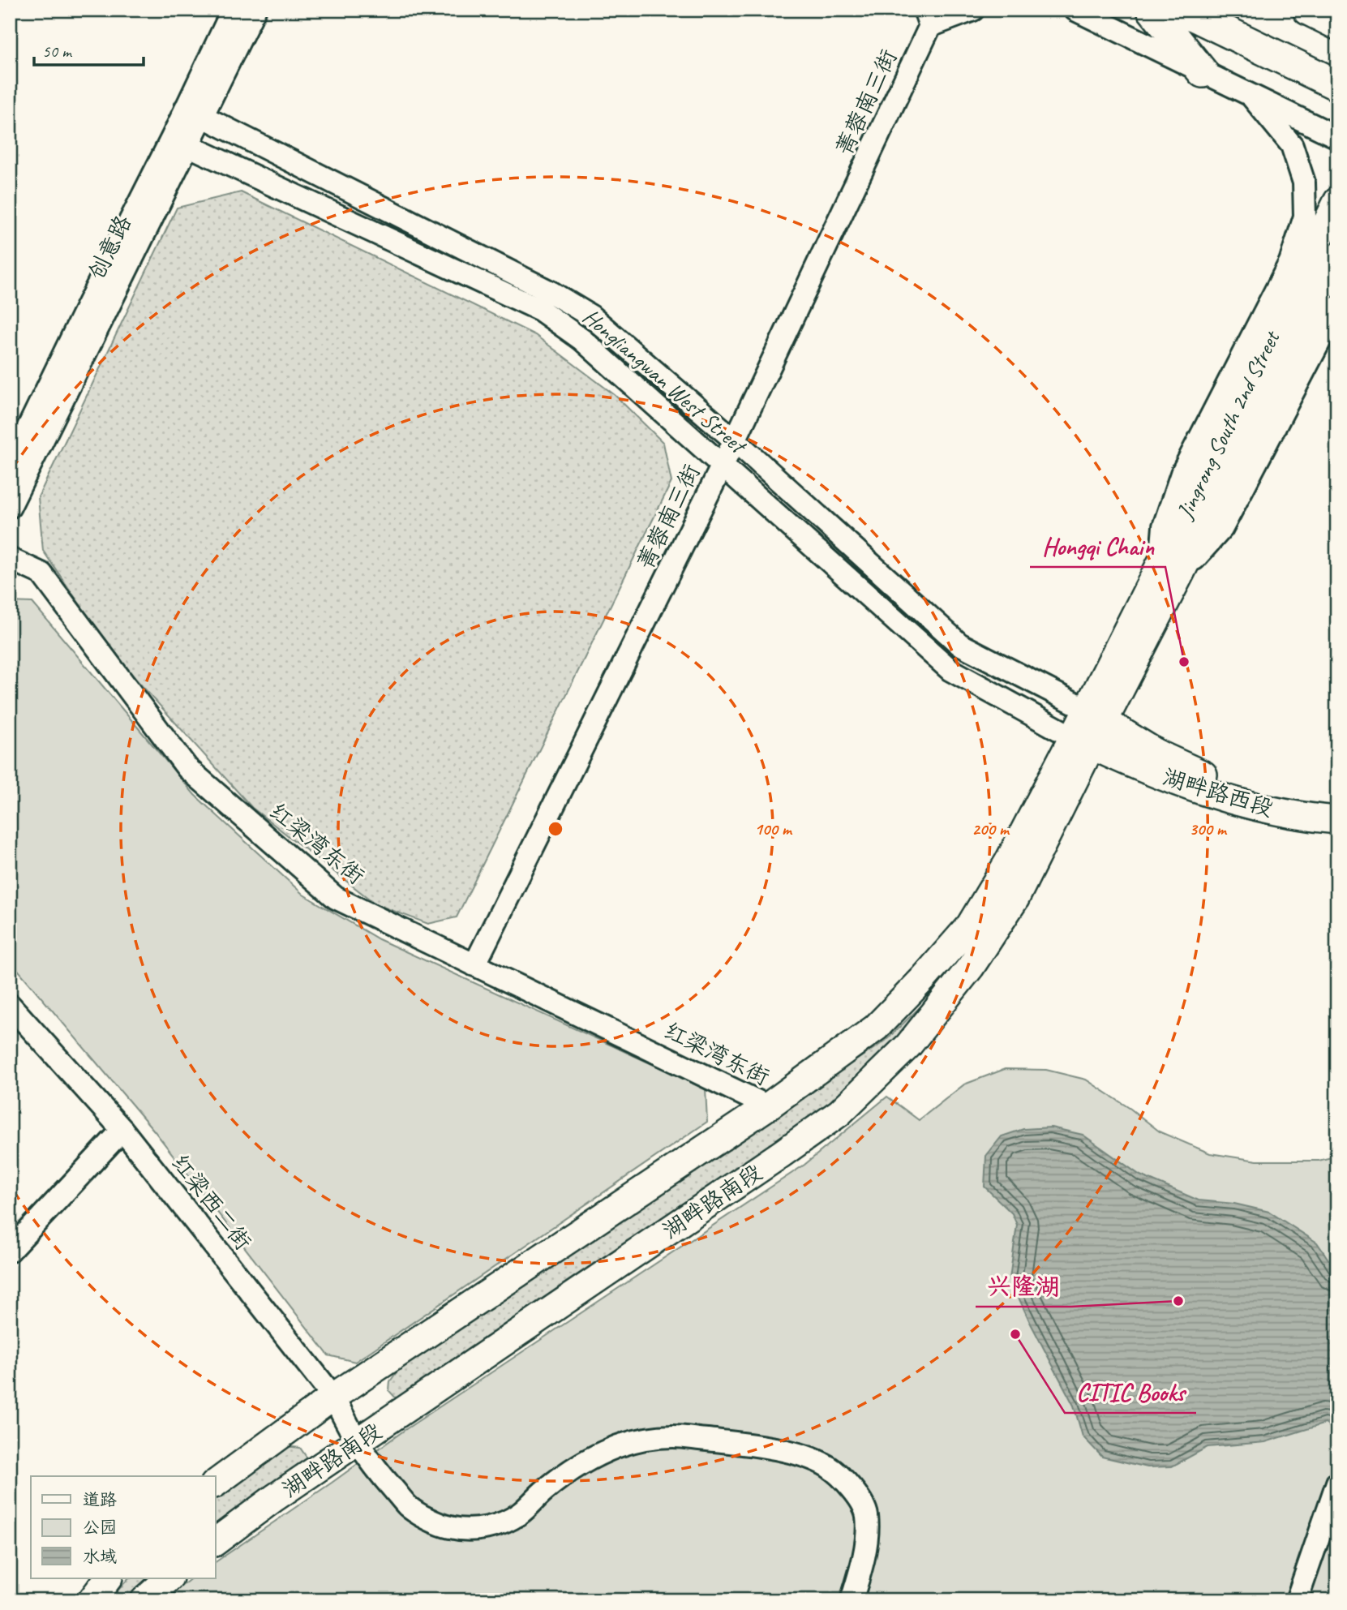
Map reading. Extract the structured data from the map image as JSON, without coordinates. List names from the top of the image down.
{
  "streets": {
    "main road": ["Jingrong South 2nd Street", "湖畔路西段", "湖畔路南段"],
    "street": [
      "菁蓉南三街",
      "创意路",
      "Hongliangwan West Street",
      "红梁湾东街",
      "红梁西二街"
    ]
  },
  "crossings": [
    ["菁蓉南三街", "Hongliangwan West Street"],
    ["菁蓉南三街", "红梁湾东街"],
    ["创意路", "Hongliangwan West Street"],
    ["Hongliangwan West Street", "Jingrong South 2nd Street"],
    ["Hongliangwan West Street", "湖畔路西段"],
    ["Hongliangwan West Street", "湖畔路南段"],
    ["Jingrong South 2nd Street", "湖畔路西段"],
    ["Jingrong South 2nd Street", "湖畔路南段"],
    ["湖畔路西段", "湖畔路南段"],
    ["红梁湾东街", "湖畔路南段"],
    ["湖畔路南段", "红梁西二街"]
  ],
  "places": ["Hongqi Chain", "兴隆湖", "CITIC Books"],
  "legend": ["道路", "公园", "水域"],
  "scale_bar": "50 m",
  "rings": ["100 m", "200 m", "300 m"]
}
